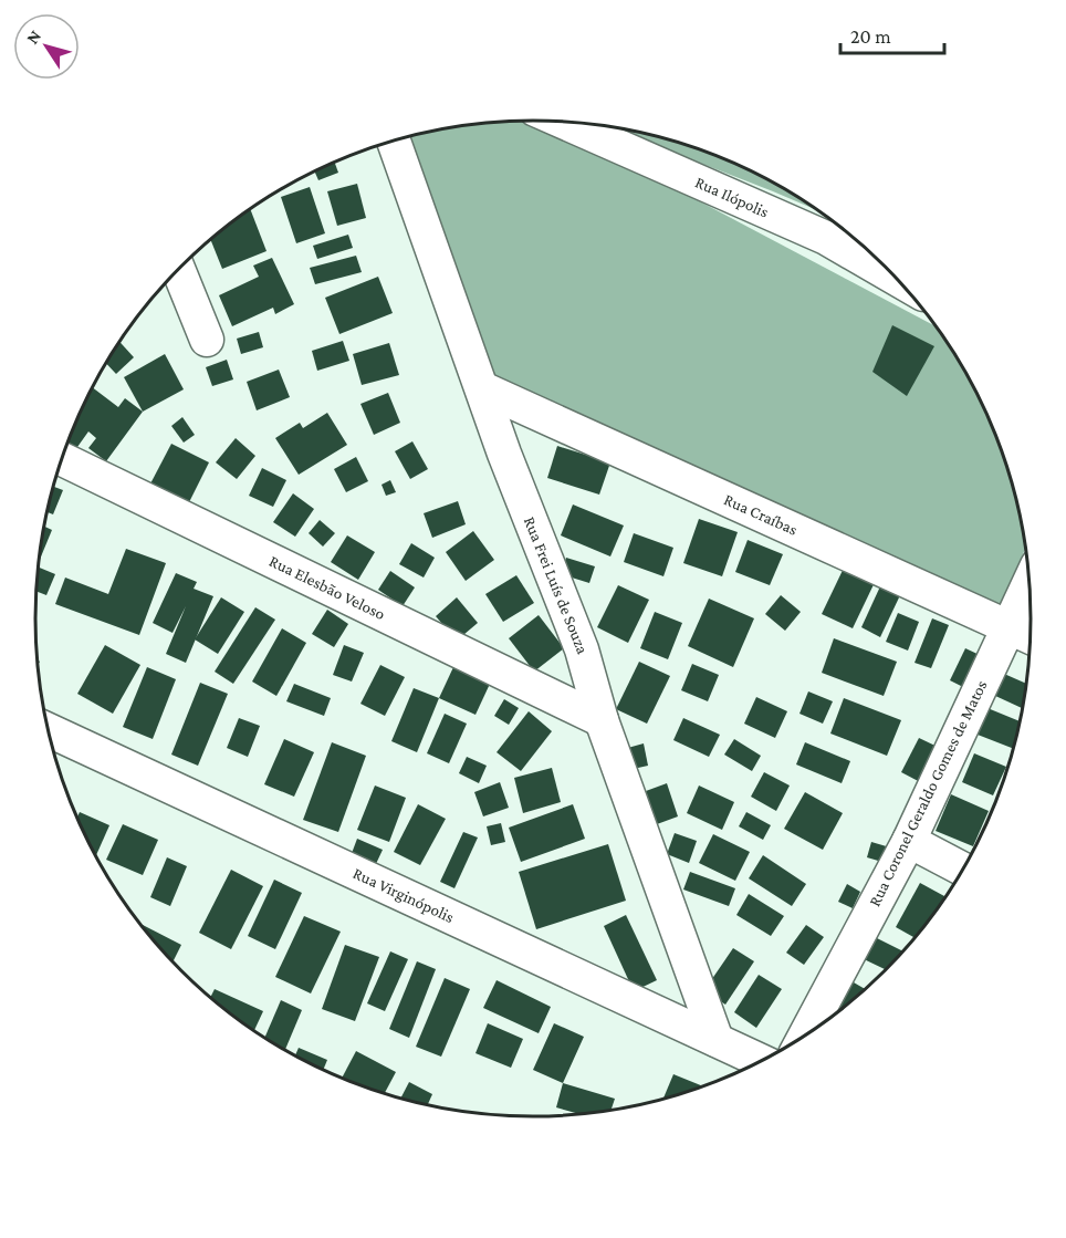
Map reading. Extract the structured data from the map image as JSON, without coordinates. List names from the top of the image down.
{
  "streets": {
    "street": [
      "Rua Ilópolis",
      "Rua Craíbas",
      "Rua Frei Luís de Souza",
      "Rua Elesbão Veloso",
      "Rua Coronel Geraldo Gomes de Matos",
      "Rua Virginópolis"
    ]
  },
  "crossings": [
    ["Rua Craíbas", "Rua Frei Luís de Souza"],
    ["Rua Craíbas", "Rua Coronel Geraldo Gomes de Matos"],
    ["Rua Frei Luís de Souza", "Rua Elesbão Veloso"],
    ["Rua Frei Luís de Souza", "Rua Virginópolis"]
  ],
  "scale_bar": "20 m",
  "north": "top left"
}
